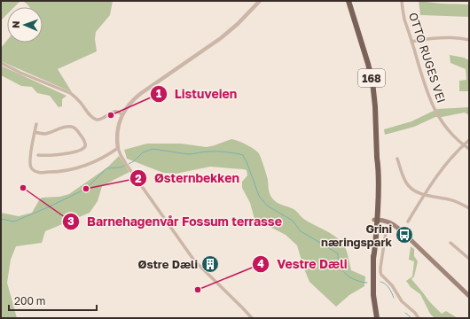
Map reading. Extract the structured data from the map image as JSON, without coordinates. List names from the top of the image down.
{
  "streets": {
    "main road": ["168"],
    "street": ["OTTO RUGES VEI"]
  },
  "places": {
    "other": [
      "Listuveien",
      "Barnehagenvår Fossum terrasse",
      "Østernbekken",
      "Vestre Dæli"
    ],
    "bus stop": ["Grini næringspark"],
    "building": ["Østre Dæli"]
  },
  "scale_bar": "200 m",
  "north": "left"
}
